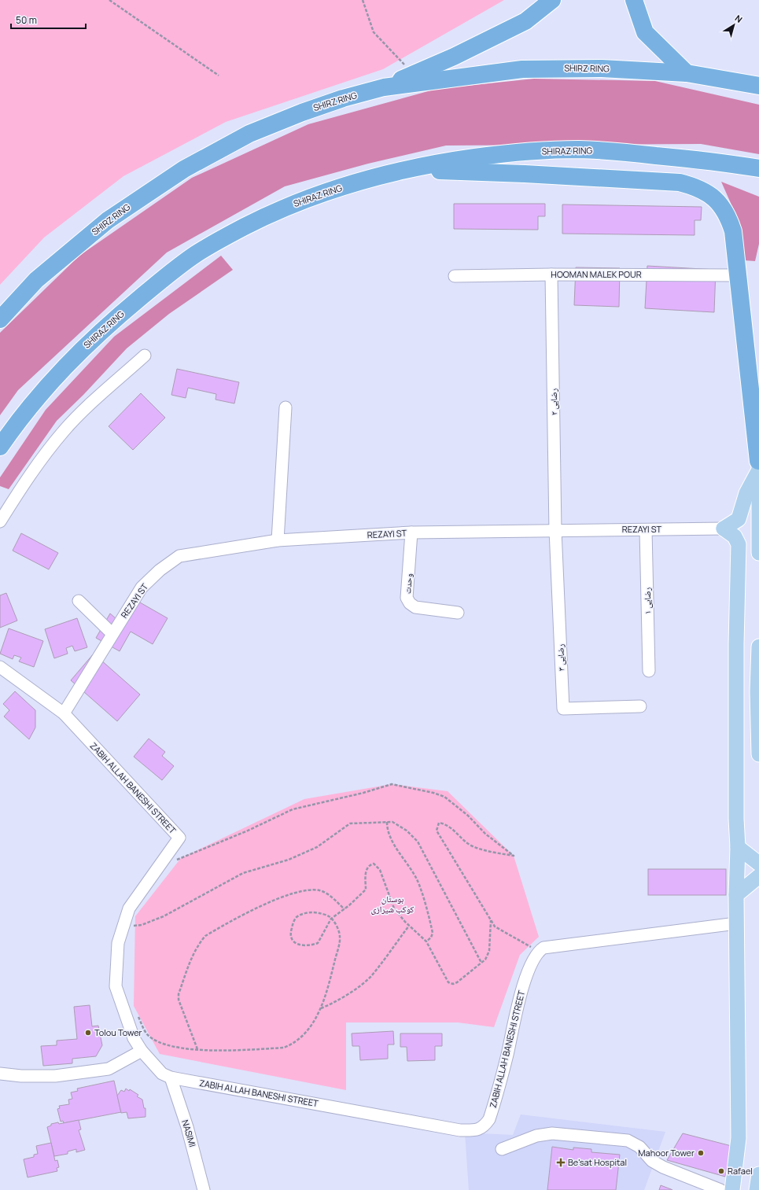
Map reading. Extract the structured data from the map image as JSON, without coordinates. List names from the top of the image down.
{
  "streets": {
    "highway": ["SHIRZ RING", "SHIRAZ RING"],
    "street": [
      "HOOMAN MALEK POUR",
      "رضایی ۲",
      "REZAYI ST",
      "وحدت",
      "رضایی ۱",
      "رضایی ۳",
      "ZABIH ALLAH BANESHI STREET",
      "NASIMI"
    ]
  },
  "crossings": [
    ["HOOMAN MALEK POUR", "رضایی ۲"],
    ["رضایی ۲", "REZAYI ST"],
    ["رضایی ۲", "رضایی ۳"],
    ["REZAYI ST", "وحدت"],
    ["REZAYI ST", "رضایی ۱"],
    ["REZAYI ST", "رضایی ۳"],
    ["REZAYI ST", "ZABIH ALLAH BANESHI STREET"],
    ["ZABIH ALLAH BANESHI STREET", "NASIMI"]
  ],
  "parks": ["بوستان کوکب شیرازی"],
  "places": {
    "other": ["Tolou Tower", "Mahoor Tower", "Rafael"],
    "health": ["Be'sat Hospital"]
  },
  "scale_bar": "50 m",
  "north": "top right"
}
